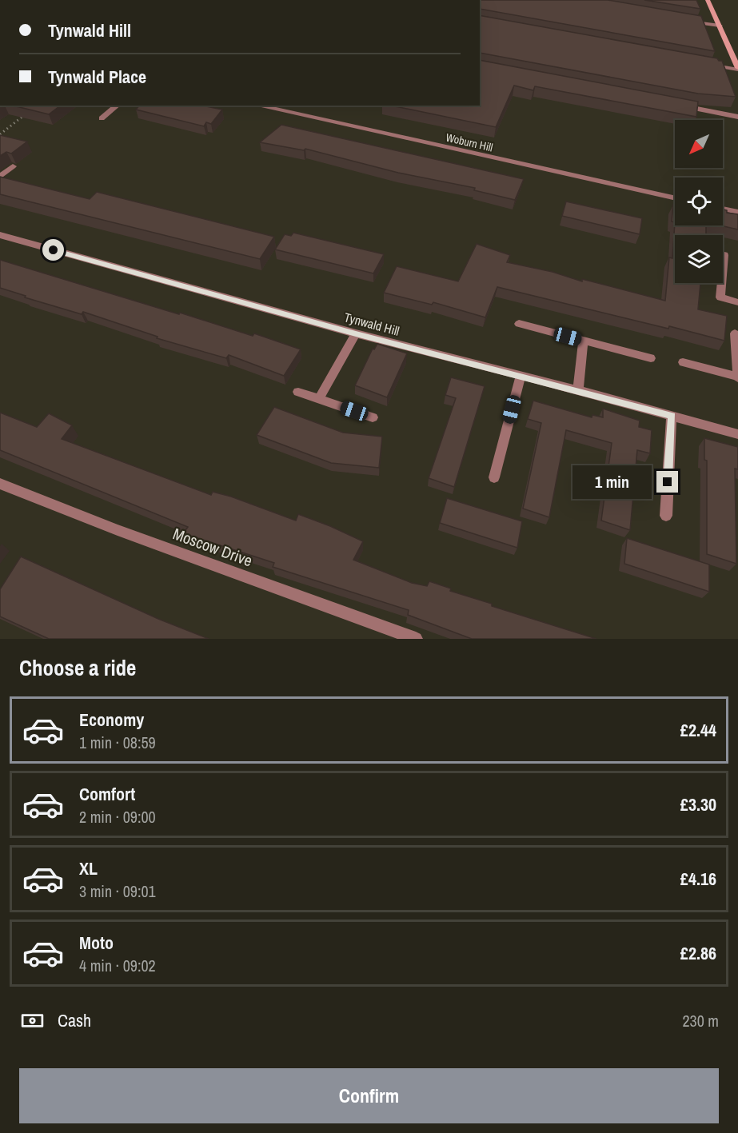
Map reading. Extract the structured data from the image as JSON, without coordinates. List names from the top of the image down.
{
  "streets": {
    "street": ["Woburn Hill", "Tynwald Hill", "Moscow Drive"]
  },
  "north": "bottom left",
  "page": {
    "banner": ["Tynwald Hill", "Tynwald Place"],
    "bubble": "1 min",
    "heading": "Choose a ride",
    "list": [
      {
        "name": "Economy",
        "note": "1 min · 08:59",
        "value": "£2.44"
      },
      {
        "name": "Comfort",
        "note": "2 min · 09:00",
        "value": "£3.30"
      },
      {
        "name": "XL",
        "note": "3 min · 09:01",
        "value": "£4.16"
      },
      {
        "name": "Moto",
        "note": "4 min · 09:02",
        "value": "£2.86"
      }
    ],
    "pay": ["Cash", "230 m"],
    "buttons": "Confirm"
  }
}
